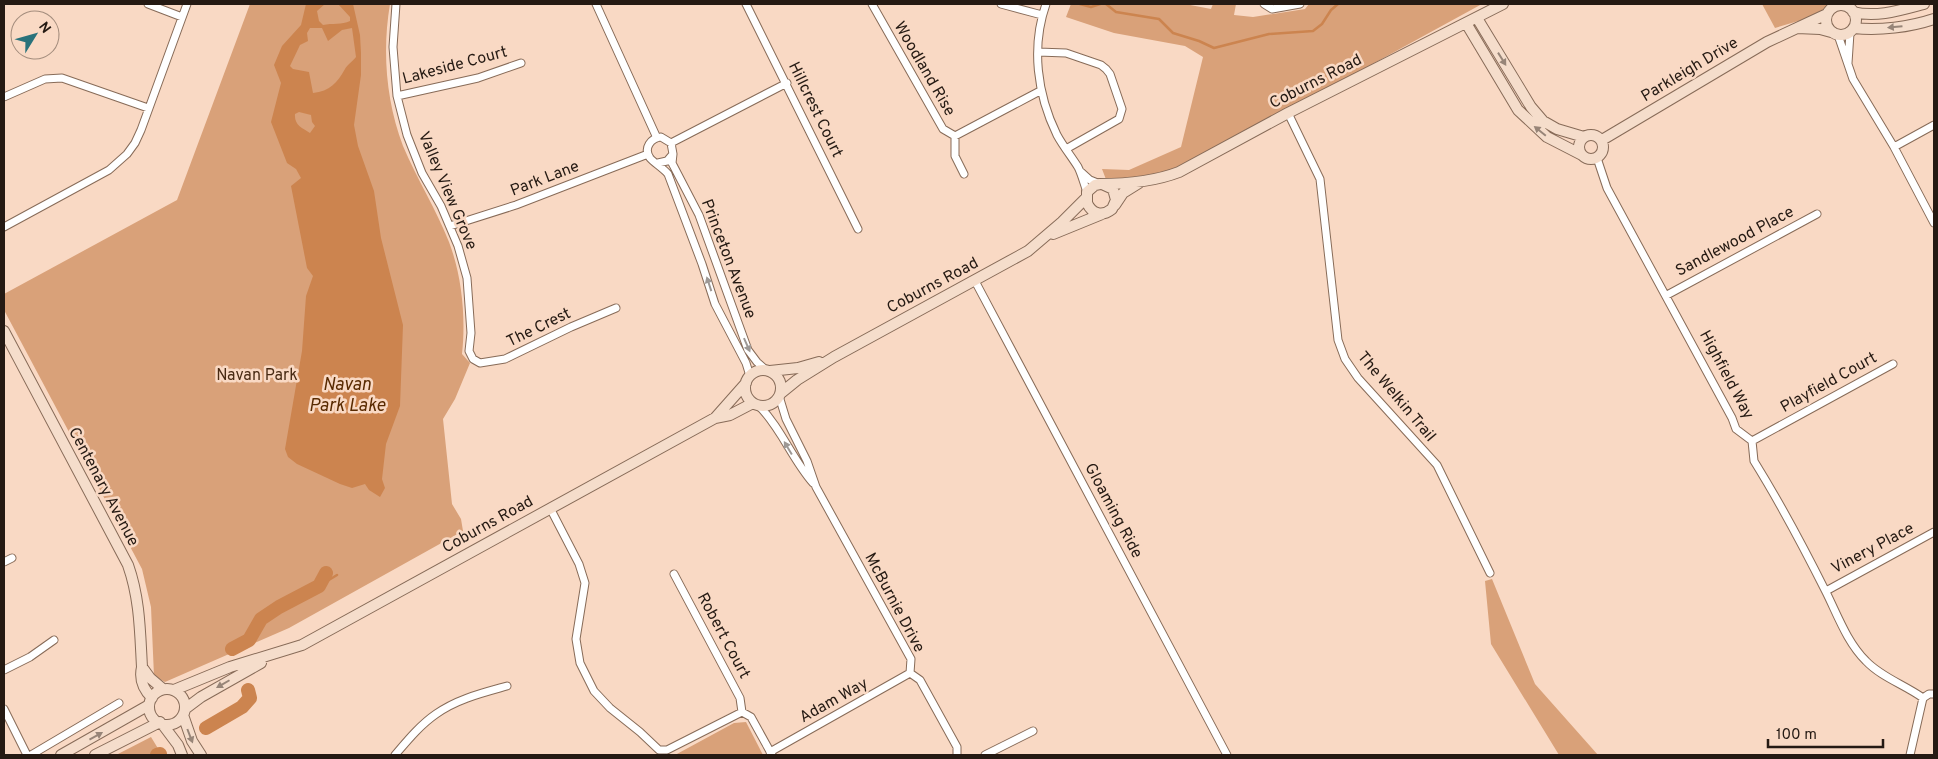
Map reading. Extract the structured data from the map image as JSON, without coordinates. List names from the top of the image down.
{
  "streets": {
    "street": [
      "Lakeside Court",
      "Woodland Rise",
      "Parkleigh Drive",
      "Coburns Road",
      "Hillcrest Court",
      "Park Lane",
      "Valley View Grove",
      "Sandlewood Place",
      "Princeton Avenue",
      "The Crest",
      "Highfield Way",
      "Playfield Court",
      "The Welkin Trail",
      "Centenary Avenue",
      "Gloaming Ride",
      "Vinery Place",
      "McBurnie Drive",
      "Robert Court",
      "Adam Way"
    ]
  },
  "crossings": [
    ["Lakeside Court", "Valley View Grove"],
    ["Parkleigh Drive", "Highfield Way"],
    ["Coburns Road", "Princeton Avenue"],
    ["Coburns Road", "The Welkin Trail"],
    ["Coburns Road", "Centenary Avenue"],
    ["Coburns Road", "Gloaming Ride"],
    ["Coburns Road", "McBurnie Drive"],
    ["Park Lane", "Valley View Grove"],
    ["Park Lane", "Princeton Avenue"],
    ["Valley View Grove", "The Crest"],
    ["Sandlewood Place", "Highfield Way"],
    ["Princeton Avenue", "McBurnie Drive"],
    ["Highfield Way", "Playfield Court"],
    ["Highfield Way", "Vinery Place"],
    ["McBurnie Drive", "Adam Way"]
  ],
  "water": ["Navan Park Lake"],
  "parks": ["Navan Park"],
  "scale_bar": "100 m",
  "north": "top right"
}
